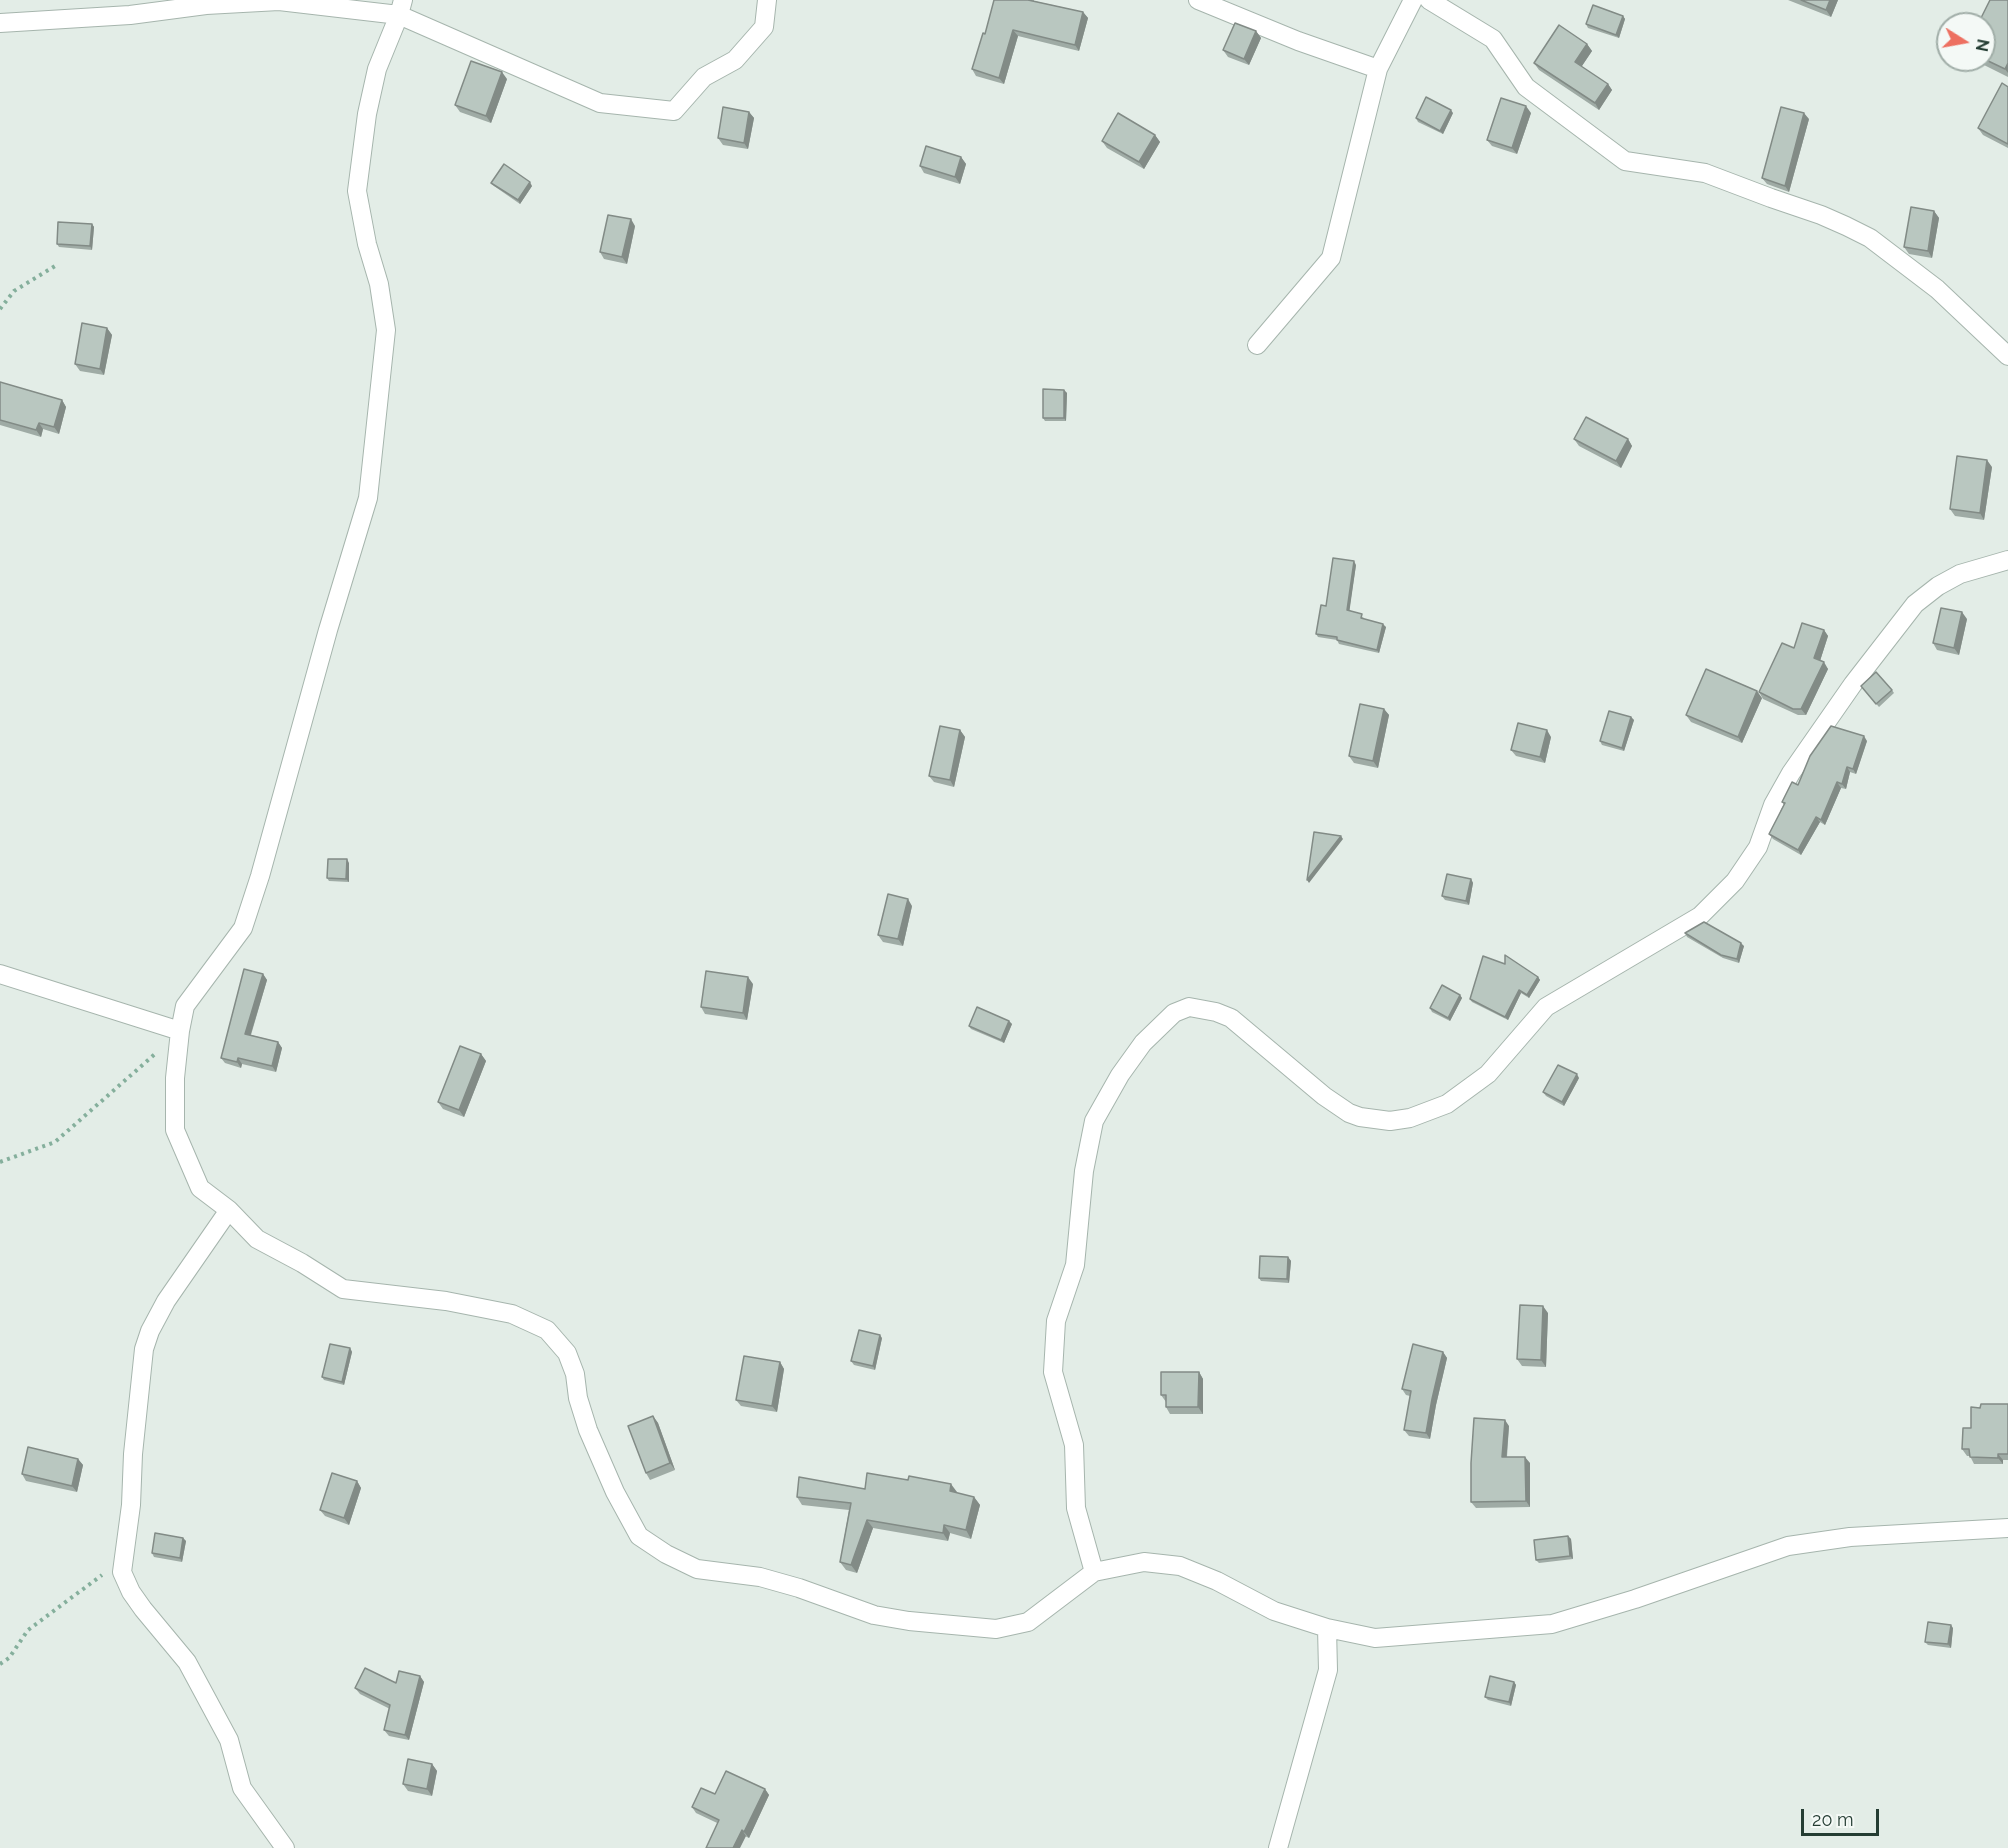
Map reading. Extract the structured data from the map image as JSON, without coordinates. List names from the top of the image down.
{
  "scale_bar": "20 m",
  "north": "right"
}
